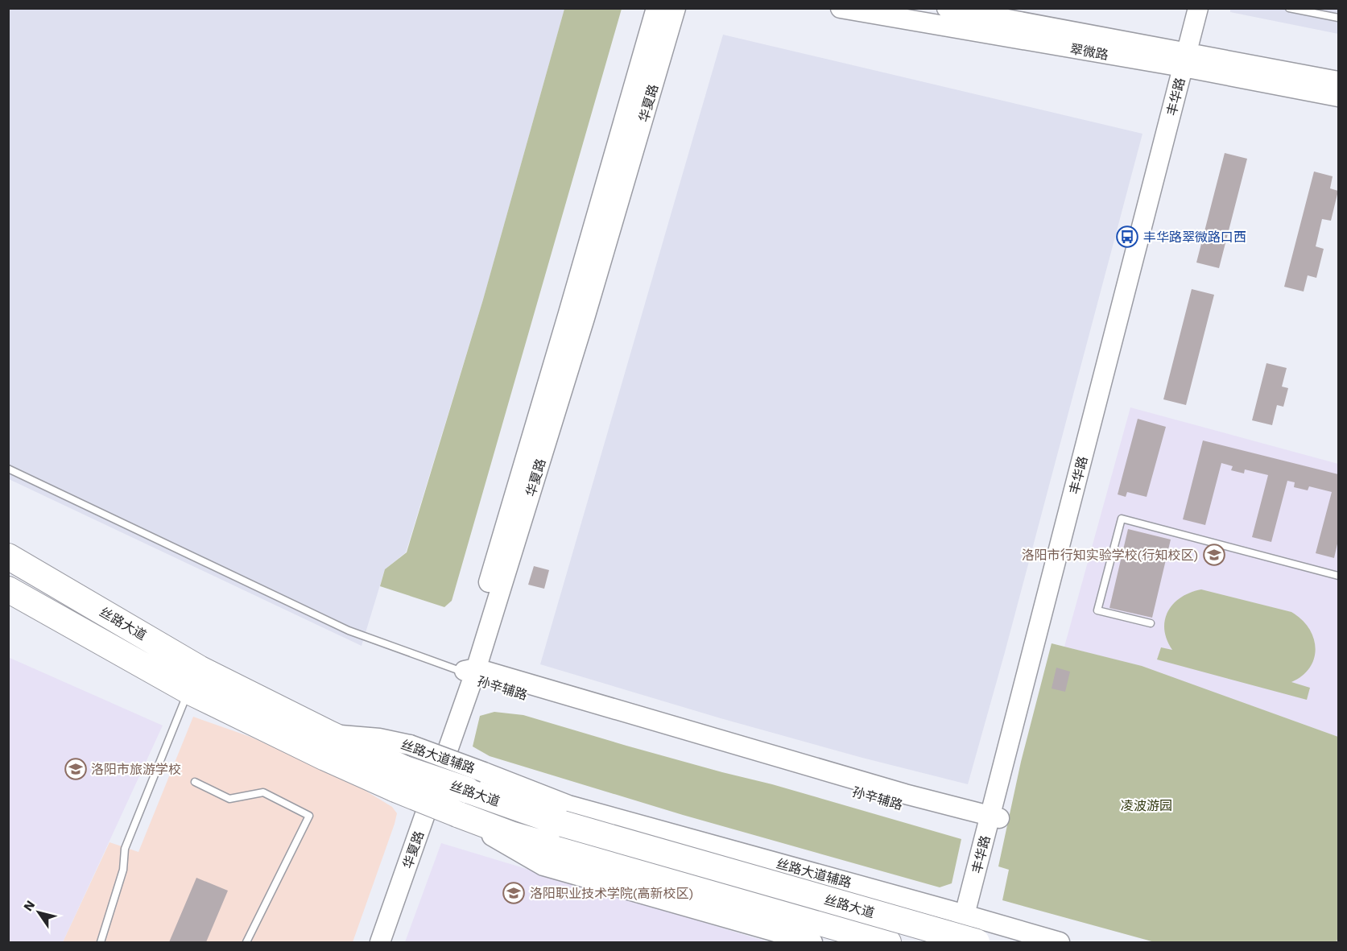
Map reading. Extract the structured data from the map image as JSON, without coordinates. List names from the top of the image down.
{
  "streets": {
    "highway": ["丝路大道"],
    "street": [
      "翠微路",
      "丰华路",
      "华夏路",
      "孙辛辅路",
      "丝路大道辅路"
    ]
  },
  "crossings": [
    ["翠微路", "丰华路"],
    ["丰华路", "孙辛辅路"],
    ["丰华路", "丝路大道辅路"],
    ["华夏路", "孙辛辅路"],
    ["丝路大道", "丝路大道辅路"]
  ],
  "parks": ["凌波游园"],
  "places": {
    "bus stop": ["丰华路翠微路口西"],
    "school or university": ["洛阳市行知实验学校(行知校区)", "洛阳市旅游学校", "洛阳职业技术学院(高新校区)"]
  },
  "north": "top left"
}
